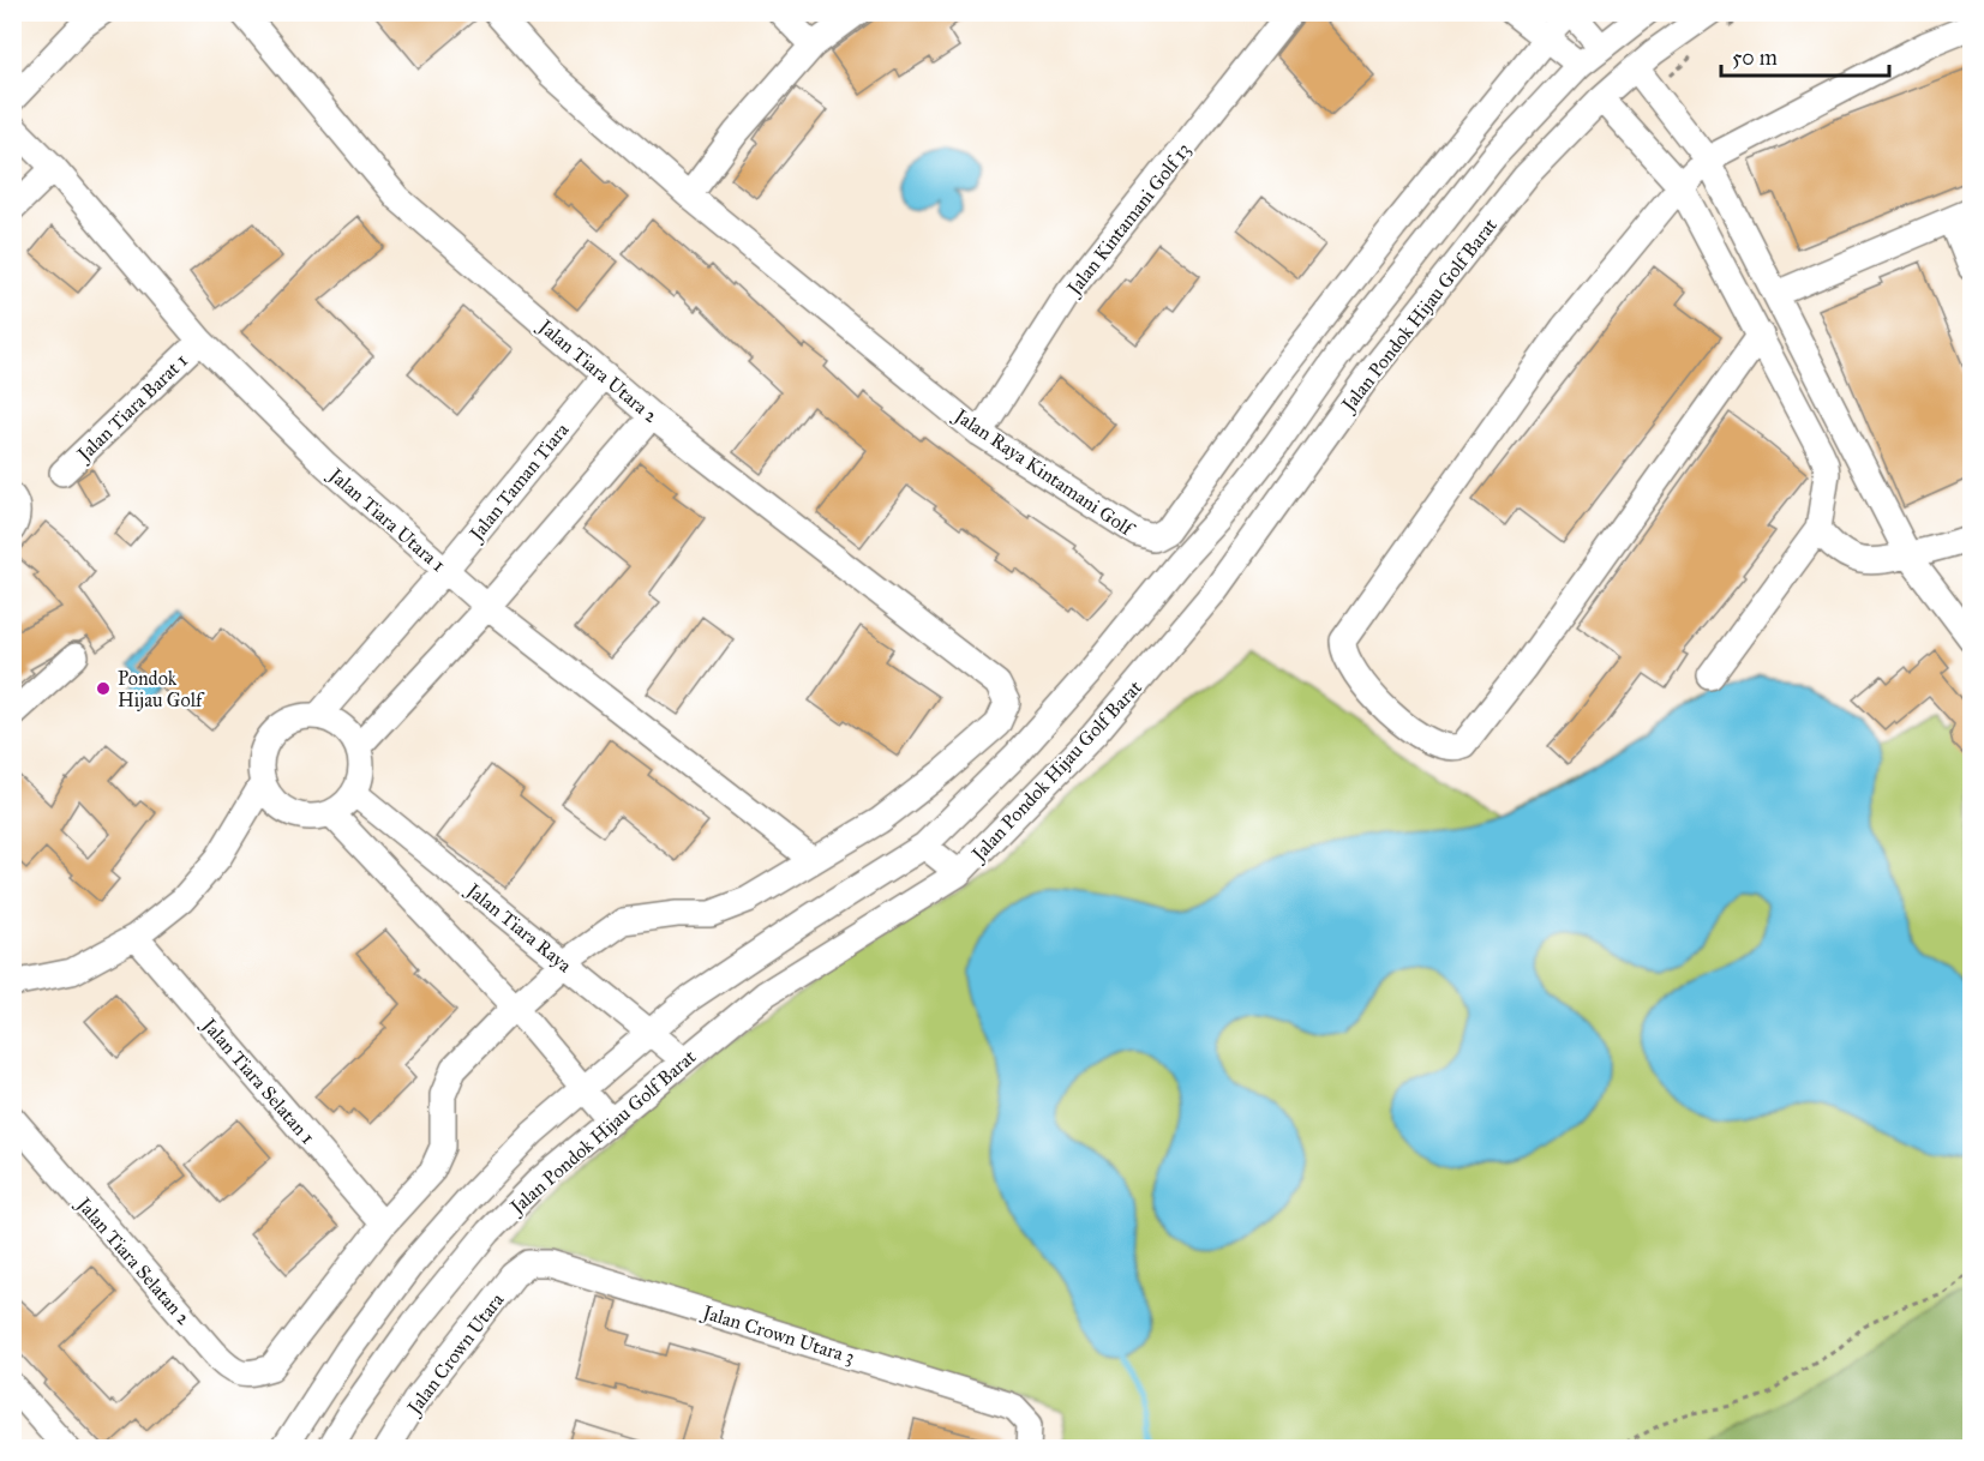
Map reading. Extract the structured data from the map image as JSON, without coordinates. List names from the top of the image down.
{
  "streets": {
    "street": [
      "Jalan Kintamani Golf 13",
      "Jalan Pondok Hijau Golf Barat",
      "Jalan Tiara Utara 2",
      "Jalan Tiara Barat 1",
      "Jalan Raya Kintamani Golf",
      "Jalan Taman Tiara",
      "Jalan Tiara Utara 1",
      "Jalan Tiara Raya",
      "Jalan Tiara Selatan 1",
      "Jalan Tiara Selatan 2",
      "Jalan Crown Utara 3",
      "Jalan Crown Utara"
    ]
  },
  "crossings": [
    ["Jalan Kintamani Golf 13", "Jalan Raya Kintamani Golf"],
    ["Jalan Pondok Hijau Golf Barat", "Jalan Tiara Raya"],
    ["Jalan Tiara Utara 2", "Jalan Taman Tiara"],
    ["Jalan Tiara Utara 2", "Jalan Tiara Utara 1"],
    ["Jalan Tiara Barat 1", "Jalan Tiara Utara 1"],
    ["Jalan Taman Tiara", "Jalan Tiara Utara 1"],
    ["Jalan Taman Tiara", "Jalan Tiara Raya"],
    ["Jalan Tiara Selatan 1", "Jalan Tiara Selatan 2"],
    ["Jalan Crown Utara 3", "Jalan Crown Utara"]
  ],
  "places": ["Pondok Hijau Golf"],
  "scale_bar": "50 m"
}
